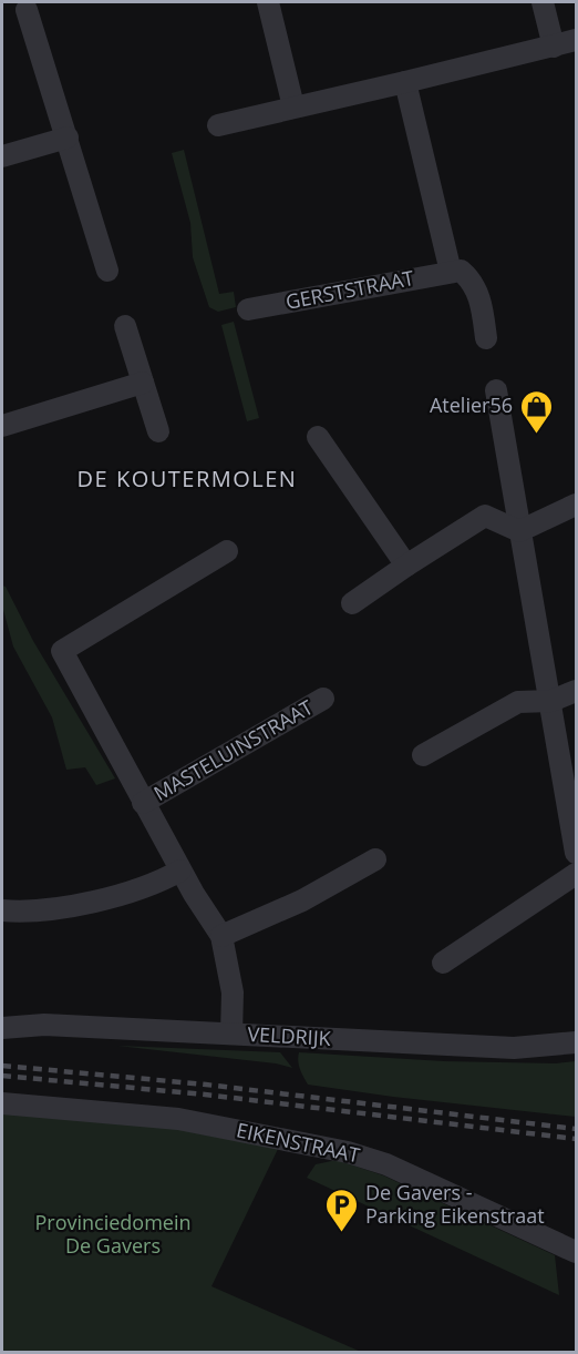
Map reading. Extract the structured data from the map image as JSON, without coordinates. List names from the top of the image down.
{
  "streets": {
    "street": [
      "GERSTSTRAAT",
      "MASTELUINSTRAAT",
      "VELDRIJK",
      "EIKENSTRAAT"
    ]
  },
  "crossings": [
    ["MASTELUINSTRAAT", "VELDRIJK"]
  ],
  "districts": ["DE KOUTERMOLEN"],
  "parks": ["Provinciedomein De Gavers"],
  "places": {
    "shop": ["Atelier56"],
    "parking": ["De Gavers - Parking Eikenstraat"]
  }
}
